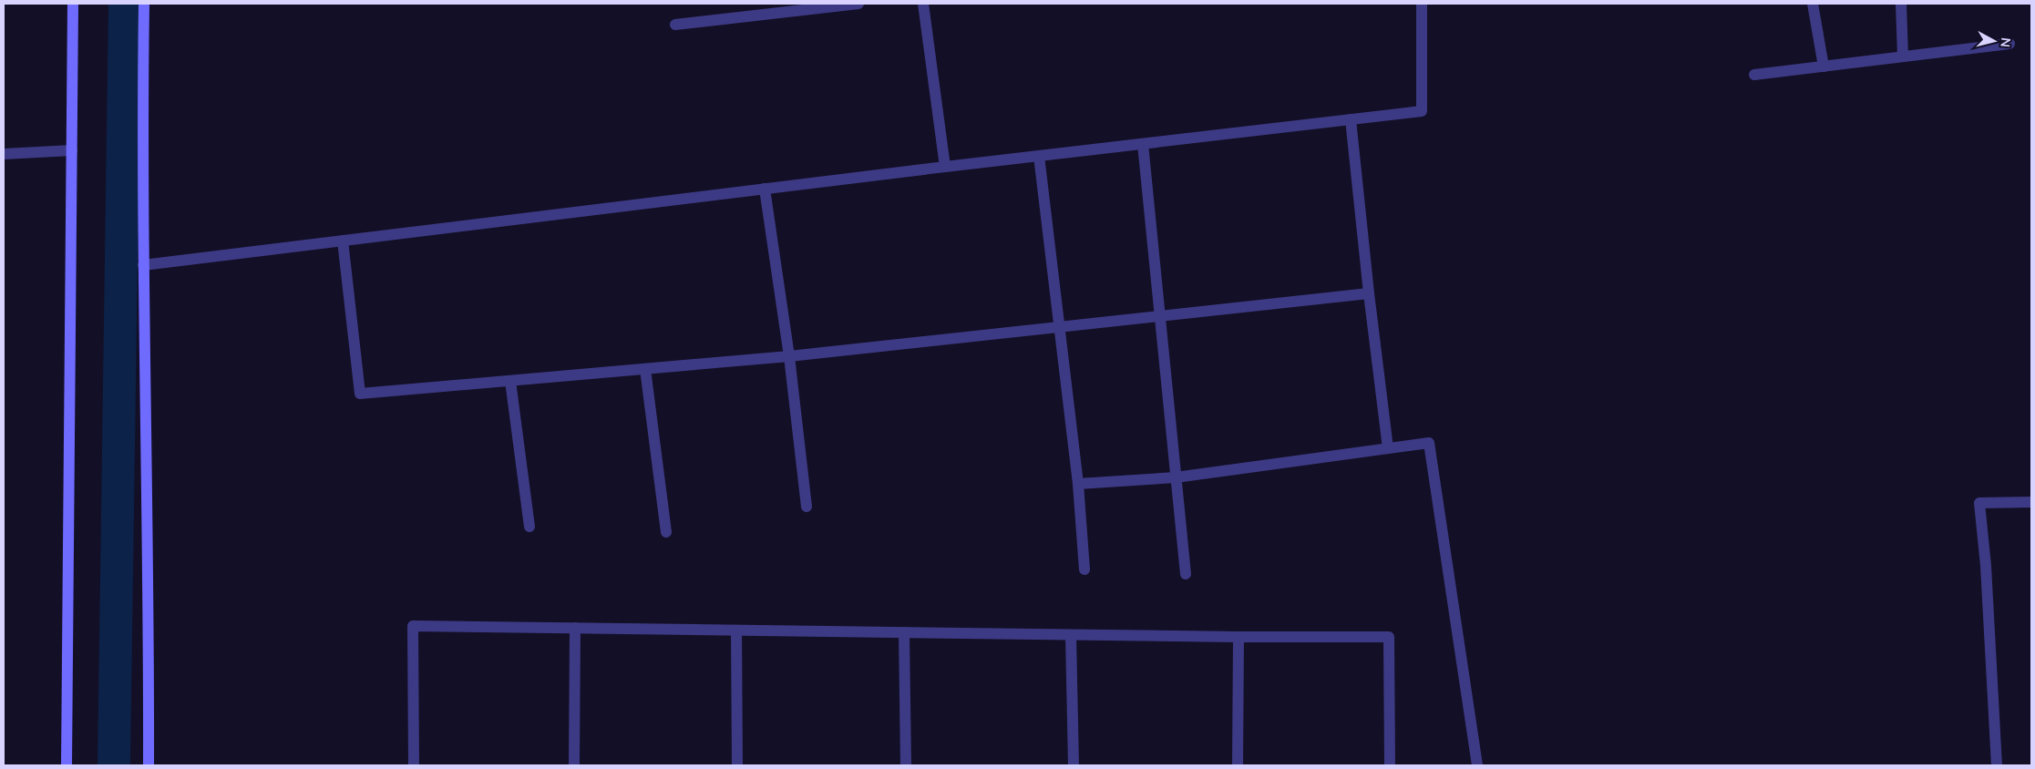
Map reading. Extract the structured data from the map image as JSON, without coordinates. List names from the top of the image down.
{
  "north": "right"
}
